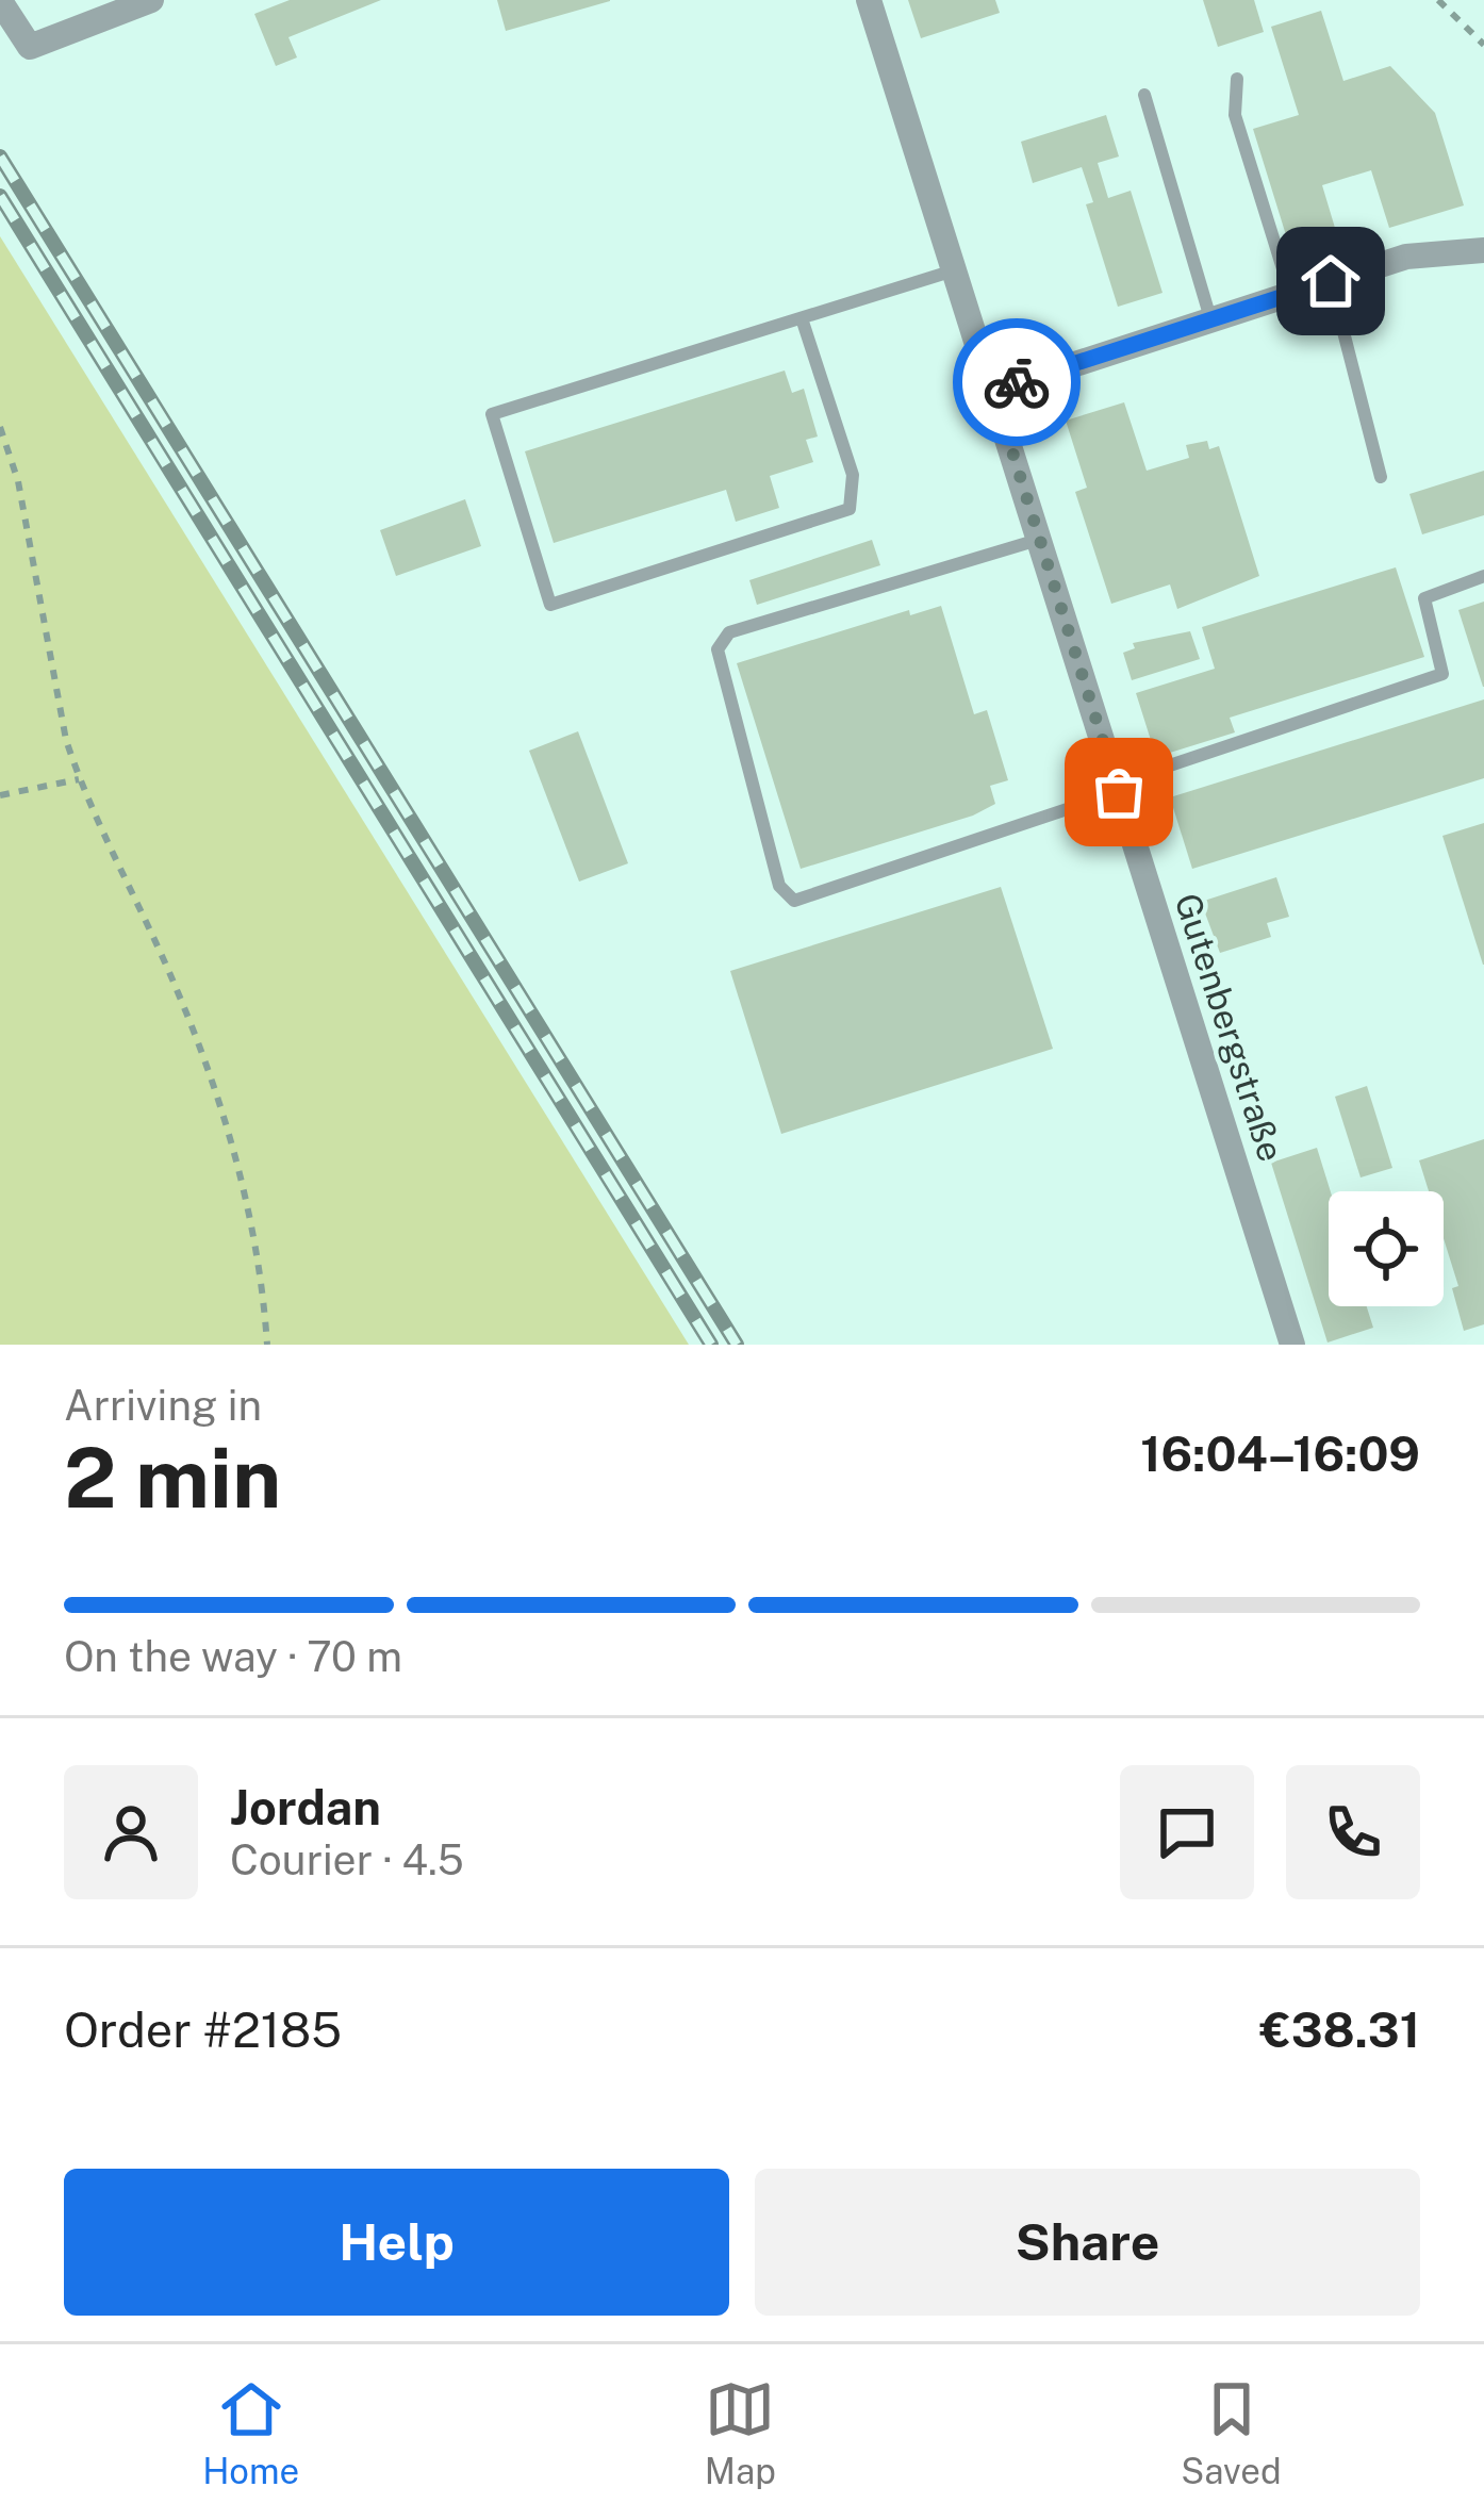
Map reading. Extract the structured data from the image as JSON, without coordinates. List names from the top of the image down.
{
  "streets": {
    "street": ["Gutenbergstraße"]
  },
  "page": {
    "heading": ["2 min", "Arriving in", "16:04–16:09"],
    "panel": [
      "Jordan",
      "Courier · 4.5",
      "Order #2185",
      "€38.31"
    ],
    "bar": "On the way · 70 m",
    "buttons": ["Help", "Share"],
    "tabs": ["Home", "Map", "Saved"]
  }
}
